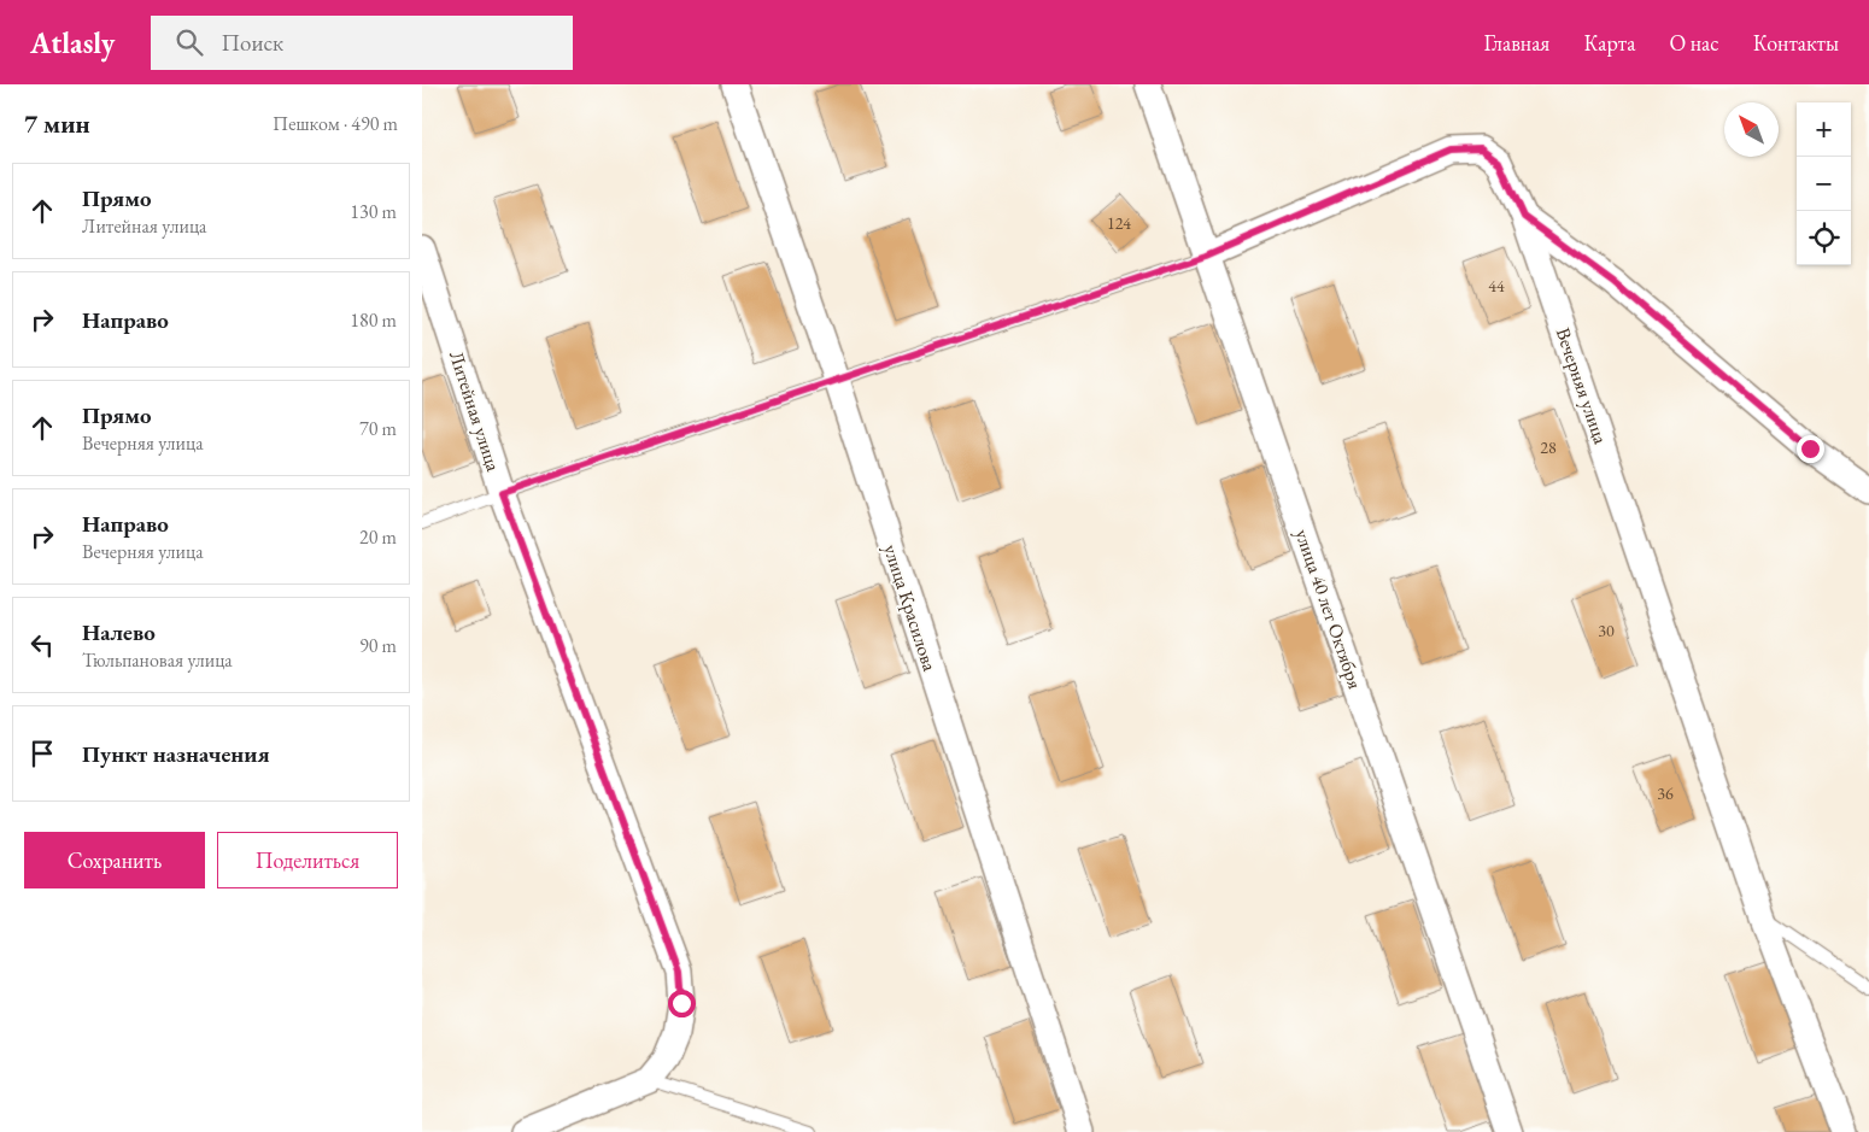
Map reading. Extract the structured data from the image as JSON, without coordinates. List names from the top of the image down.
{
  "streets": {
    "street": [
      "Вечерняя улица",
      "Литейная улица",
      "улица Красилова",
      "улица 40 лет Октября"
    ]
  },
  "crossings": [
    ["Вечерняя улица", "улица 40 лет Октября"]
  ],
  "house_numbers": [
    "124",
    "44",
    "28",
    "30",
    "36"
  ],
  "north": "top left",
  "page": {
    "header": "Atlasly",
    "search": "Поиск",
    "nav": [
      "Главная",
      "Карта",
      "О нас",
      "Контакты"
    ],
    "heading": ["7 мин", "Пешком · 490 m"],
    "map_buttons": ["+", "−"],
    "list": [
      ["Прямо", "Литейная улица", "130 m"],
      ["Направо", "180 m"],
      ["Прямо", "Вечерняя улица", "70 m"],
      ["Направо", "Вечерняя улица", "20 m"],
      ["Налево", "Тюльпановая улица", "90 m"],
      "Пункт назначения"
    ],
    "buttons": ["Сохранить", "Поделиться"]
  }
}
